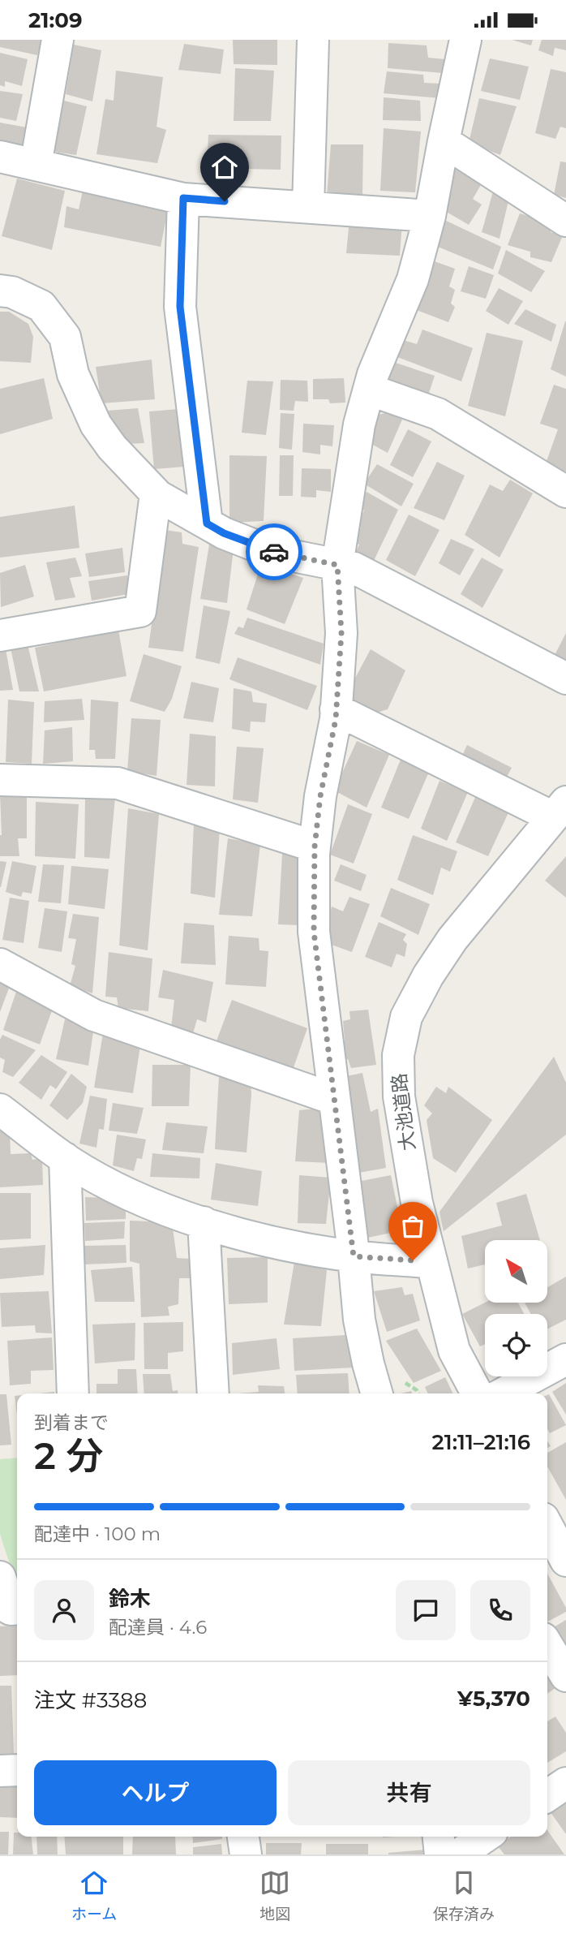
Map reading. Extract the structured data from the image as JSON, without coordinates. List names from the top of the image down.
{
  "streets": {
    "street": ["大池道路"]
  },
  "north": "top left",
  "page": {
    "status": "21:09",
    "heading": ["2 分", "到着まで", "21:11–21:16"],
    "panel": [
      "鈴木",
      "配達員 · 4.6",
      "注文 #3388",
      "¥5,370"
    ],
    "bar": "配達中 · 100 m",
    "buttons": ["ヘルプ", "共有"],
    "tabs": ["ホーム", "地図", "保存済み"]
  }
}
